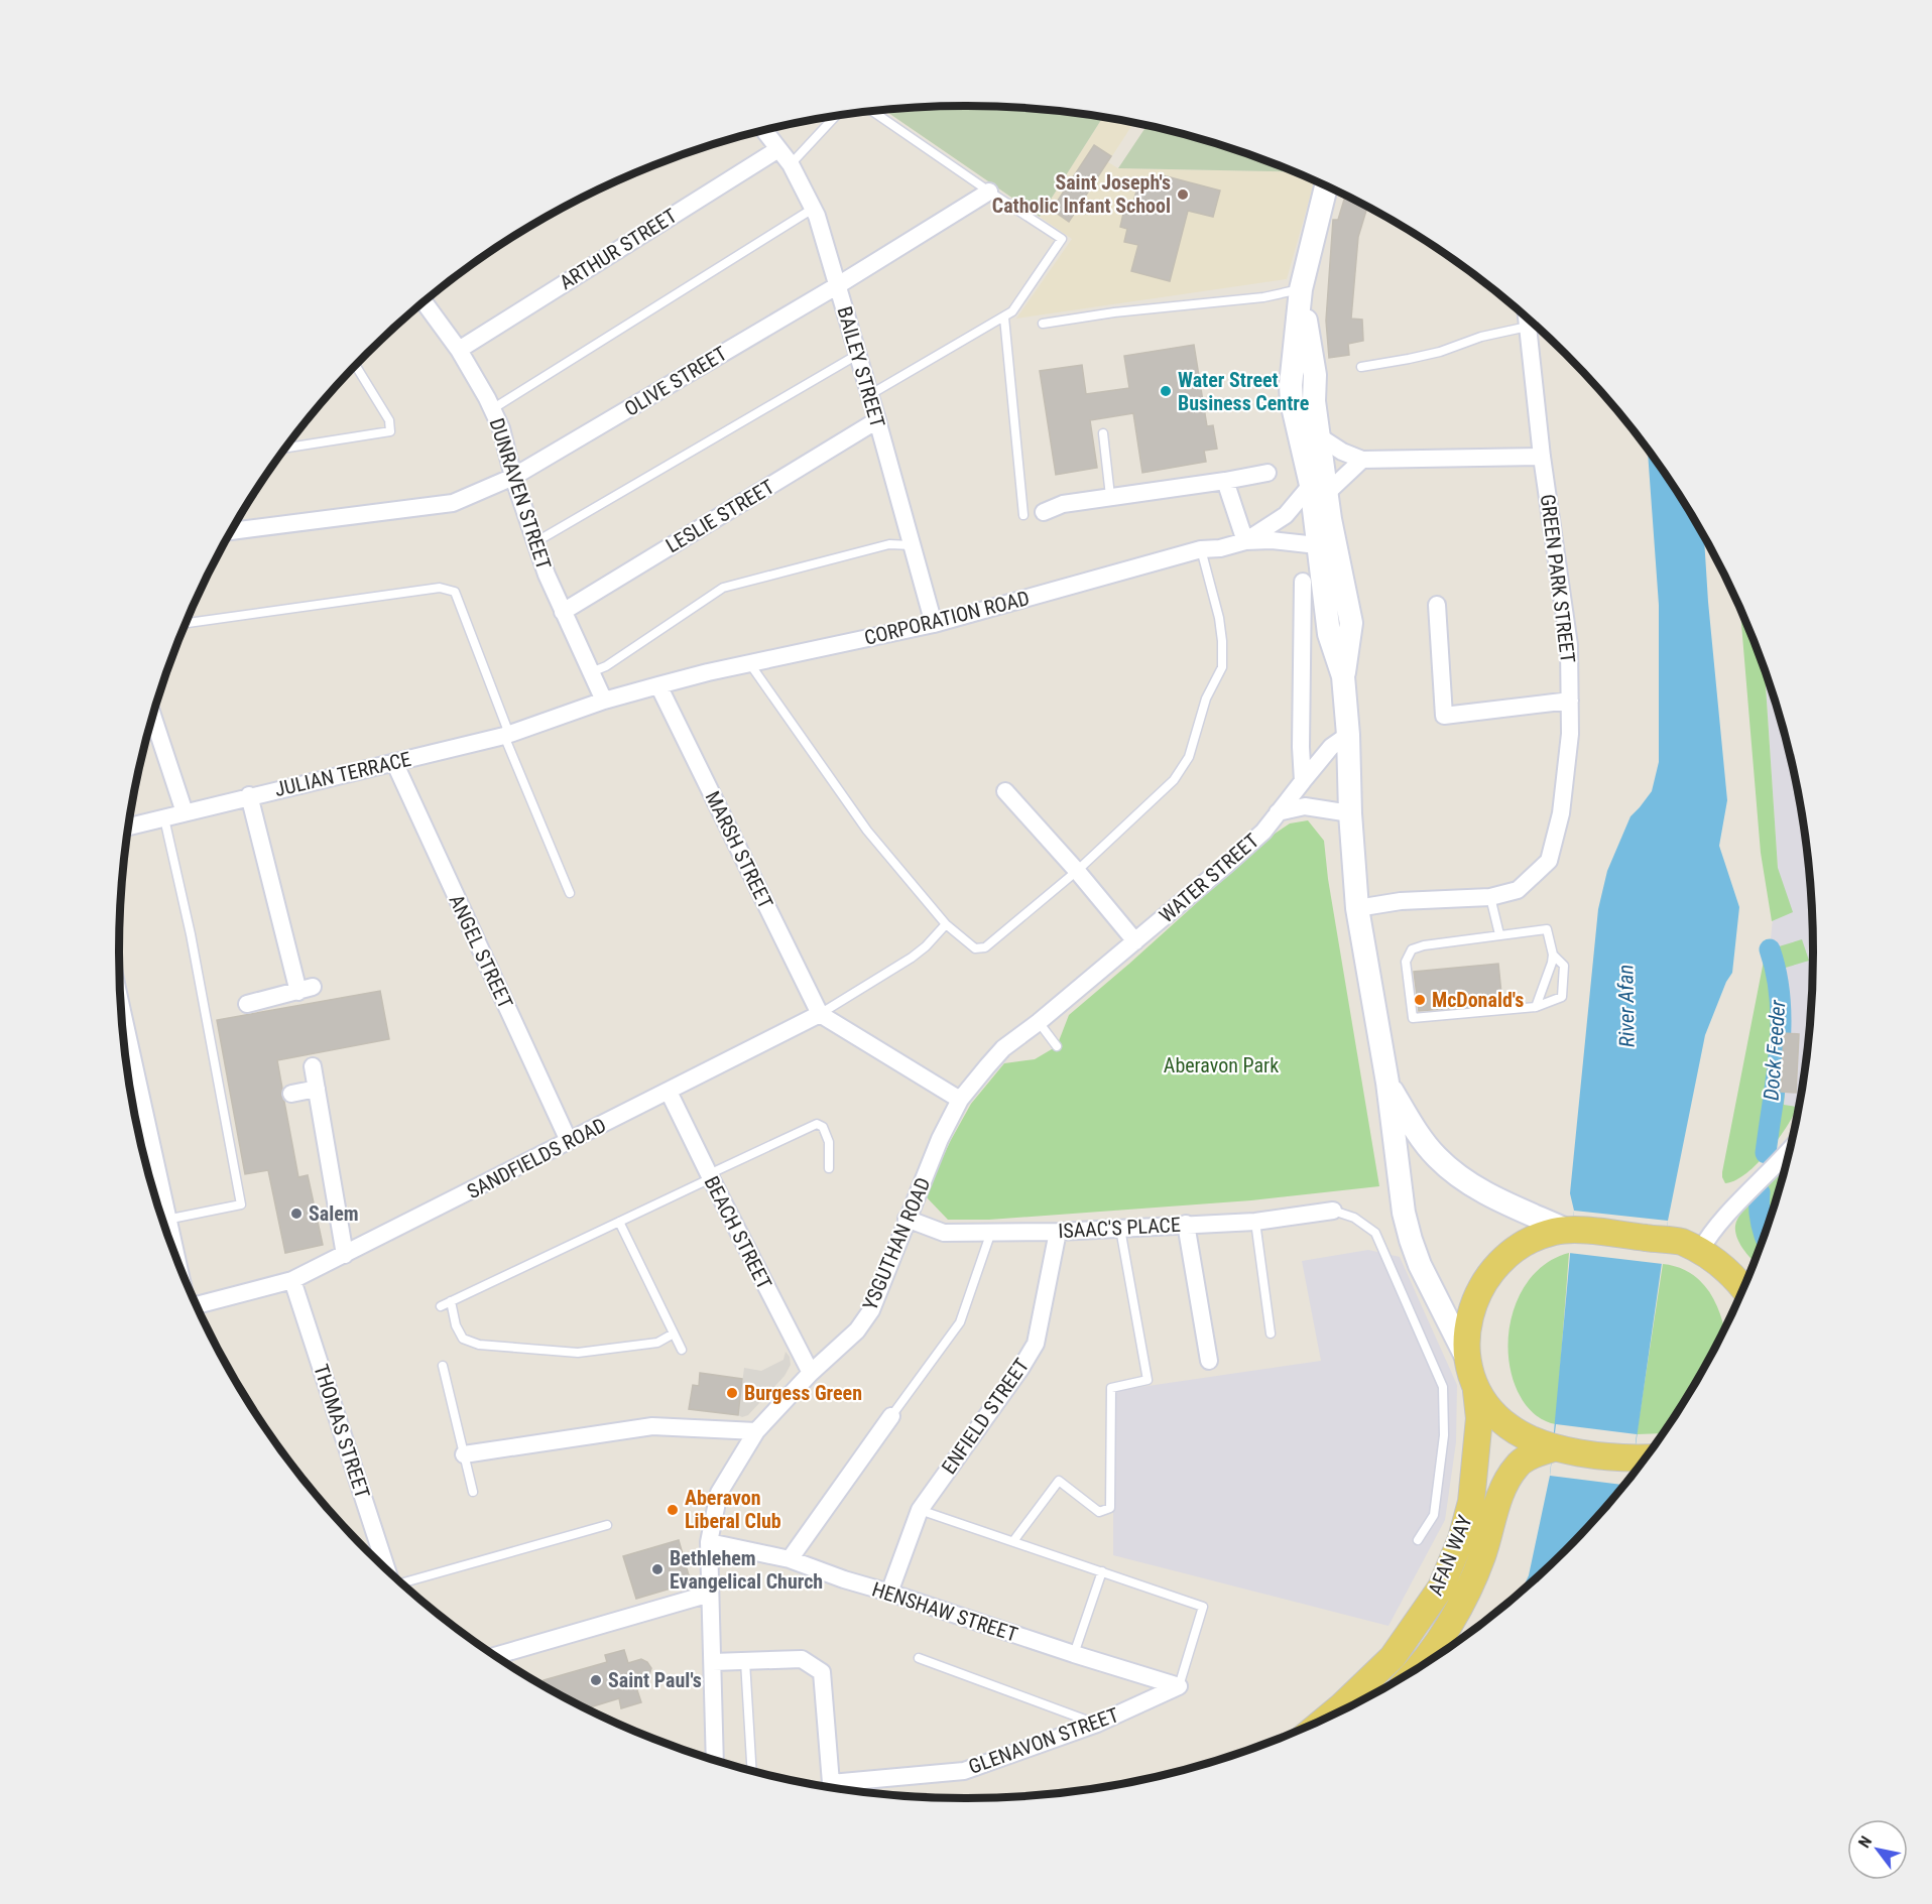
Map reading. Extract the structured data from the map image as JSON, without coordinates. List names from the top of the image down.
{
  "streets": {
    "main road": ["AFAN WAY"],
    "street": [
      "ARTHUR STREET",
      "BAILEY STREET",
      "OLIVE STREET",
      "DUNRAVEN STREET",
      "LESLIE STREET",
      "GREEN PARK STREET",
      "CORPORATION ROAD",
      "JULIAN TERRACE",
      "MARSH STREET",
      "WATER STREET",
      "ANGEL STREET",
      "SANDFIELDS ROAD",
      "ISAAC'S PLACE",
      "BEACH STREET",
      "YSGUTHAN ROAD",
      "ENFIELD STREET",
      "THOMAS STREET",
      "HENSHAW STREET",
      "GLENAVON STREET"
    ]
  },
  "crossings": [
    ["ARTHUR STREET", "BAILEY STREET"],
    ["ARTHUR STREET", "DUNRAVEN STREET"],
    ["BAILEY STREET", "OLIVE STREET"],
    ["BAILEY STREET", "LESLIE STREET"],
    ["BAILEY STREET", "CORPORATION ROAD"],
    ["OLIVE STREET", "DUNRAVEN STREET"],
    ["DUNRAVEN STREET", "LESLIE STREET"],
    ["DUNRAVEN STREET", "CORPORATION ROAD"],
    ["CORPORATION ROAD", "JULIAN TERRACE"],
    ["CORPORATION ROAD", "MARSH STREET"],
    ["JULIAN TERRACE", "ANGEL STREET"],
    ["MARSH STREET", "SANDFIELDS ROAD"],
    ["WATER STREET", "YSGUTHAN ROAD"],
    ["ANGEL STREET", "SANDFIELDS ROAD"],
    ["SANDFIELDS ROAD", "BEACH STREET"],
    ["SANDFIELDS ROAD", "THOMAS STREET"],
    ["ISAAC'S PLACE", "YSGUTHAN ROAD"],
    ["ISAAC'S PLACE", "ENFIELD STREET"],
    ["BEACH STREET", "YSGUTHAN ROAD"],
    ["YSGUTHAN ROAD", "HENSHAW STREET"],
    ["ENFIELD STREET", "HENSHAW STREET"],
    ["HENSHAW STREET", "GLENAVON STREET"]
  ],
  "water": ["River Afan", "Dock Feeder"],
  "parks": ["Aberavon Park"],
  "places": [
    "Saint Joseph's Catholic Infant School",
    "Water Street Business Centre",
    "McDonald's",
    "Salem",
    "Burgess Green",
    "Aberavon Liberal Club",
    "Bethlehem Evangelical Church",
    "Saint Paul's"
  ],
  "north": "top left"
}
